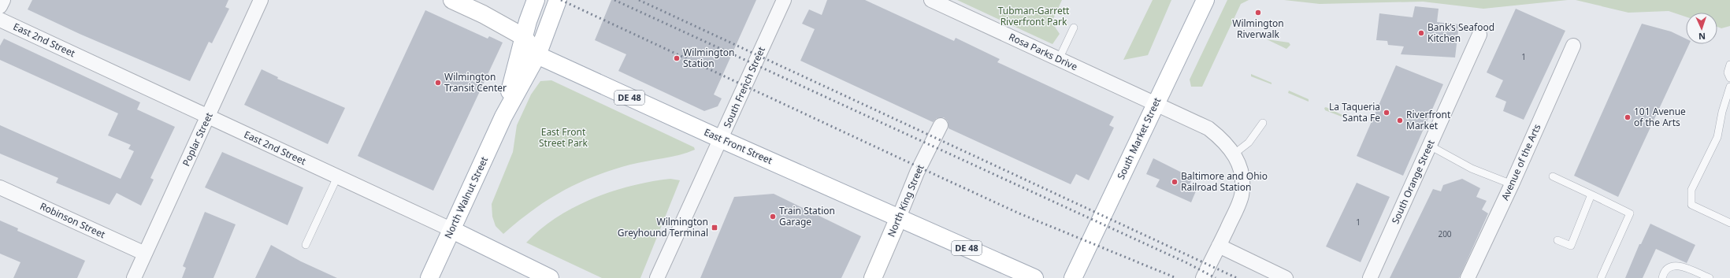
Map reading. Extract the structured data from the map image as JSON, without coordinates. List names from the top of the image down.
{
  "streets": {
    "main road": [
      "East 2nd Street",
      "DE 48",
      "South Market Street",
      "East Front Street",
      "North Walnut Street",
      "North King Street"
    ],
    "street": [
      "Rosa Parks Drive",
      "South French Street",
      "Poplar Street",
      "Avenue of the Arts",
      "South Orange Street",
      "Robinson Street"
    ]
  },
  "crossings": [
    ["East 2nd Street", "Poplar Street"],
    ["East 2nd Street", "North Walnut Street"],
    ["Rosa Parks Drive", "South Market Street"],
    ["South French Street", "East Front Street"],
    ["Poplar Street", "Robinson Street"],
    ["East Front Street", "North Walnut Street"],
    ["East Front Street", "North King Street"]
  ],
  "parks": ["Tubman-Garrett Riverfront Park", "East Front Street Park"],
  "places": {
    "other": [
      "Wilmington Riverwalk",
      "Bank’s Seafood Kitchen",
      "Wilmington Station",
      "Wilmington Transit Center",
      "La Taqueria Santa Fe",
      "101 Avenue of the Arts",
      "Riverfront Market",
      "Baltimore and Ohio Railroad Station",
      "Train Station Garage"
    ],
    "transit": ["Wilmington Greyhound Terminal"]
  },
  "house_numbers": ["1", "1", "200"],
  "north": "bottom"
}
